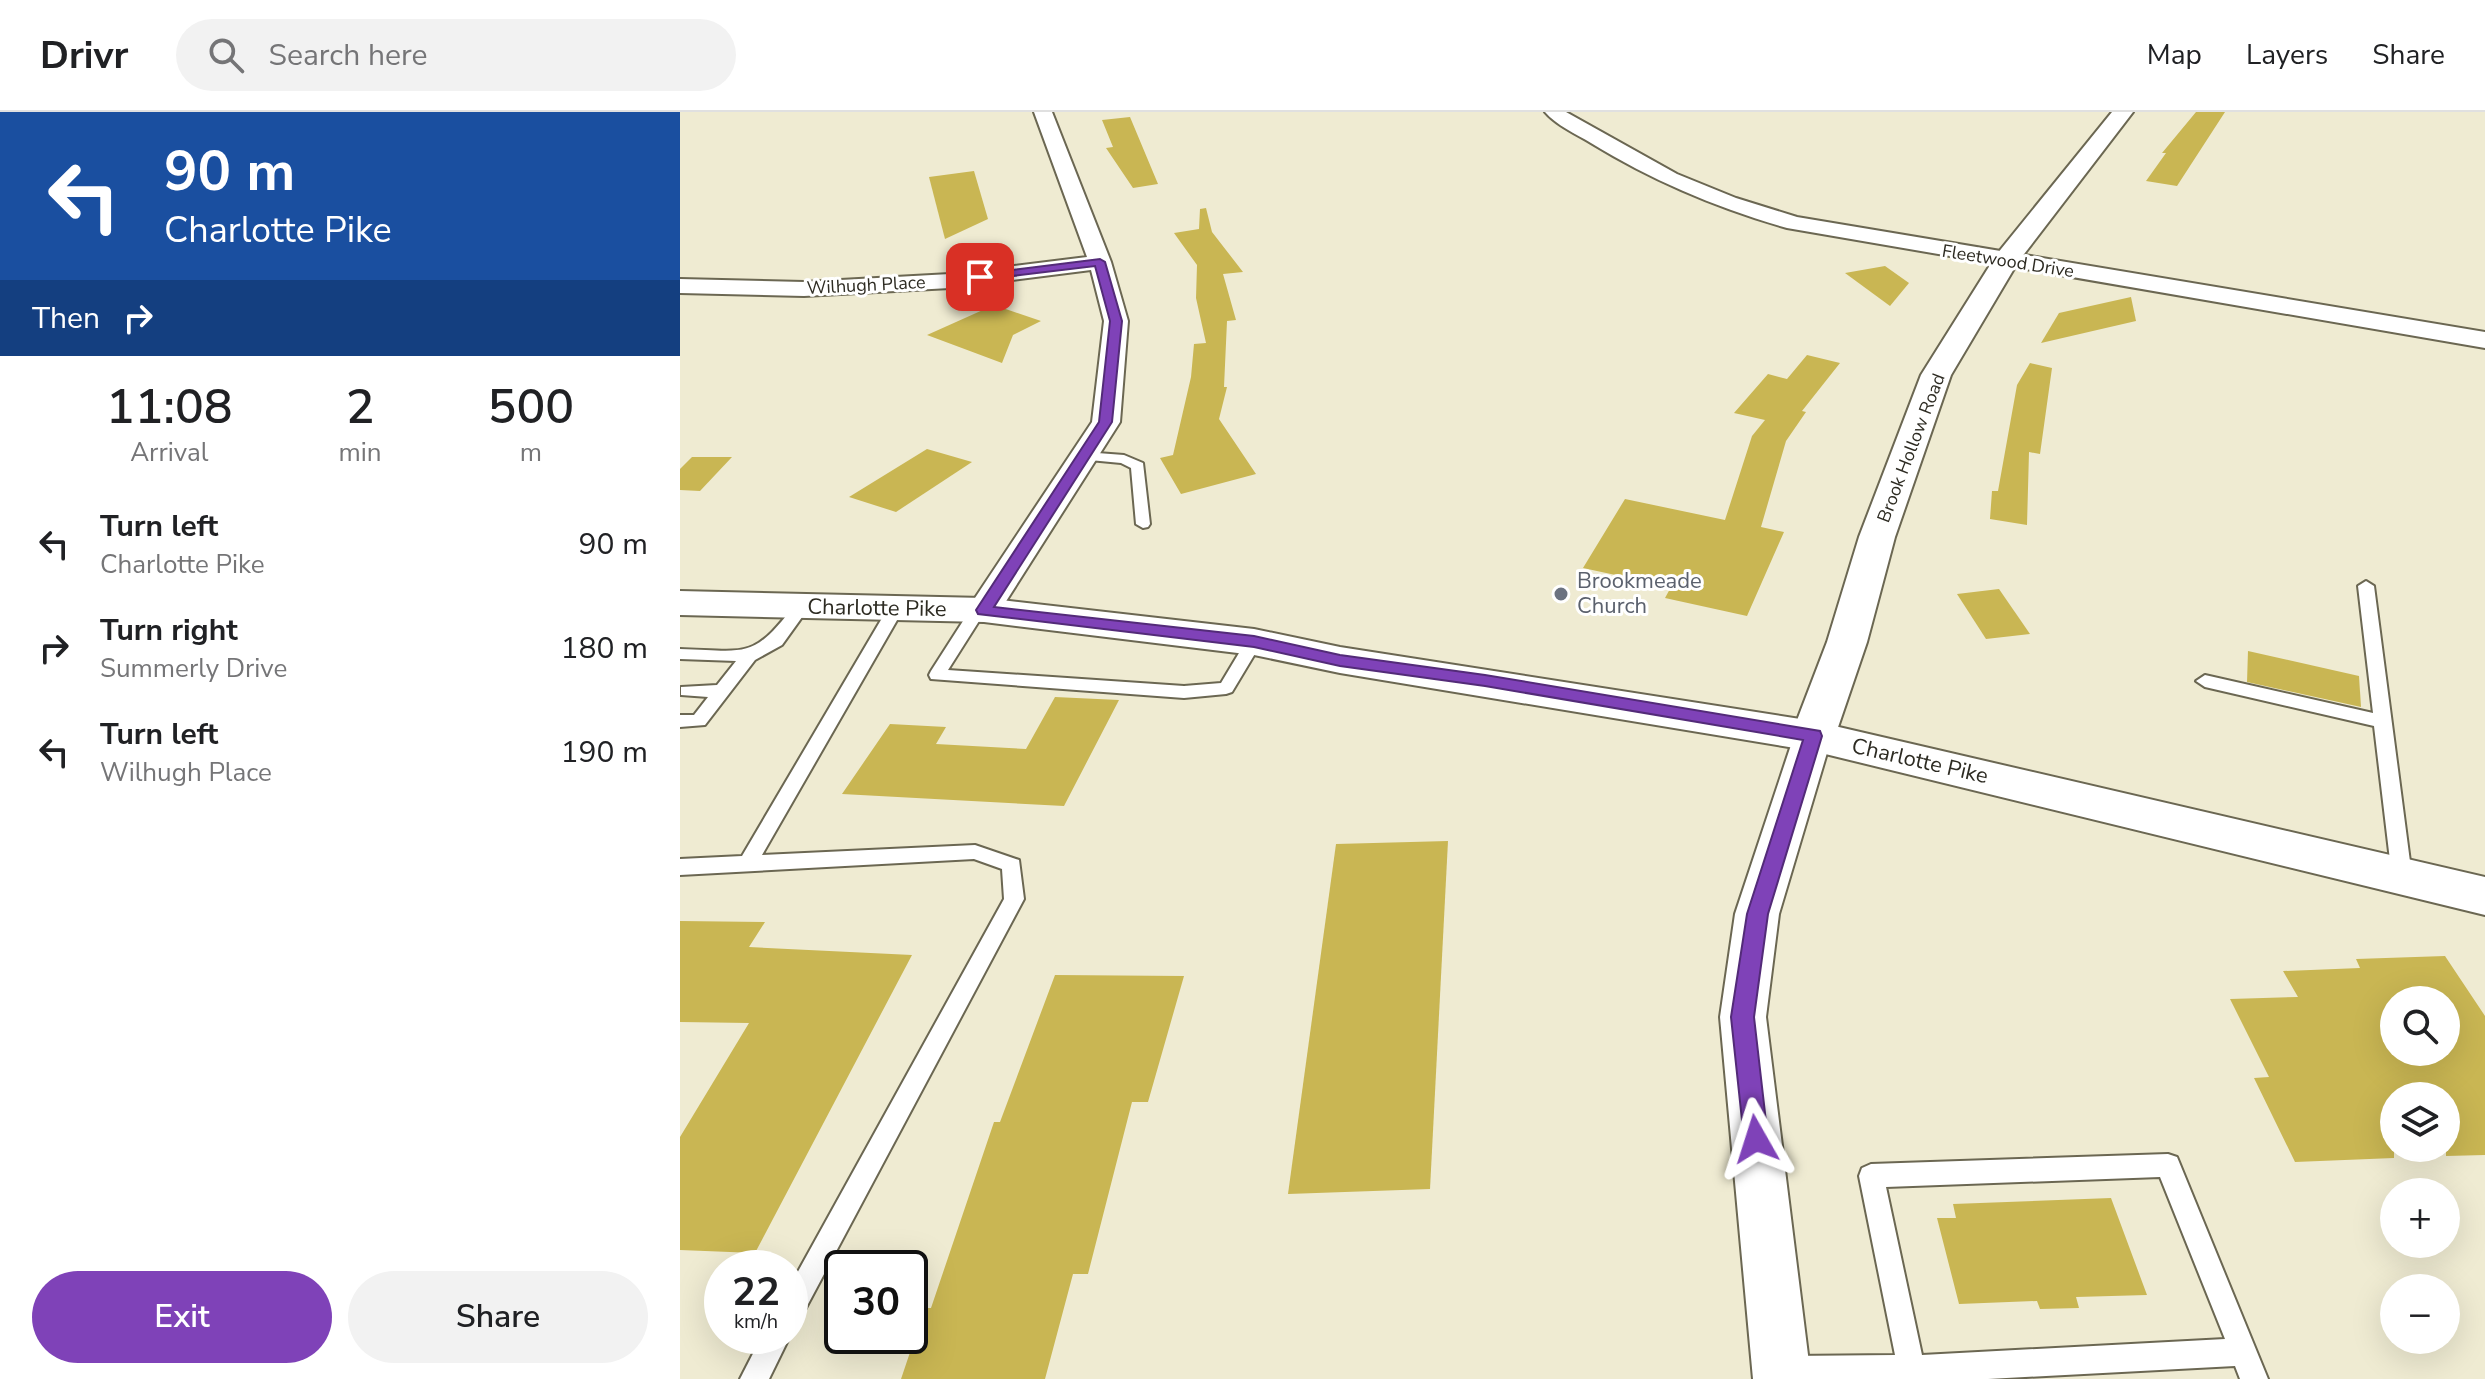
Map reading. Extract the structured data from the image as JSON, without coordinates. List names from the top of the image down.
{
  "streets": {
    "street": [
      "Fleetwood Drive",
      "Wilhugh Place",
      "Brook Hollow Road",
      "Charlotte Pike"
    ]
  },
  "crossings": [
    ["Fleetwood Drive", "Brook Hollow Road"],
    ["Brook Hollow Road", "Charlotte Pike"]
  ],
  "places": ["Brookmeade Church"],
  "page": {
    "header": "Drivr",
    "search": "Search here",
    "nav": ["Map", "Layers", "Share"],
    "turn": ["90 m", "Charlotte Pike"],
    "then": "Then",
    "eta": [
      "11:08",
      "Arrival",
      "2",
      "min",
      "500",
      "m"
    ],
    "list": [
      {
        "name": "Turn left",
        "note": "Charlotte Pike",
        "value": "90 m"
      },
      {
        "name": "Turn right",
        "note": "Summerly Drive",
        "value": "180 m"
      },
      {
        "name": "Turn left",
        "note": "Wilhugh Place",
        "value": "190 m"
      }
    ],
    "map_buttons": ["+", "−"],
    "speed": "22 km/h",
    "limit": "30",
    "buttons": ["Exit", "Share"]
  }
}
